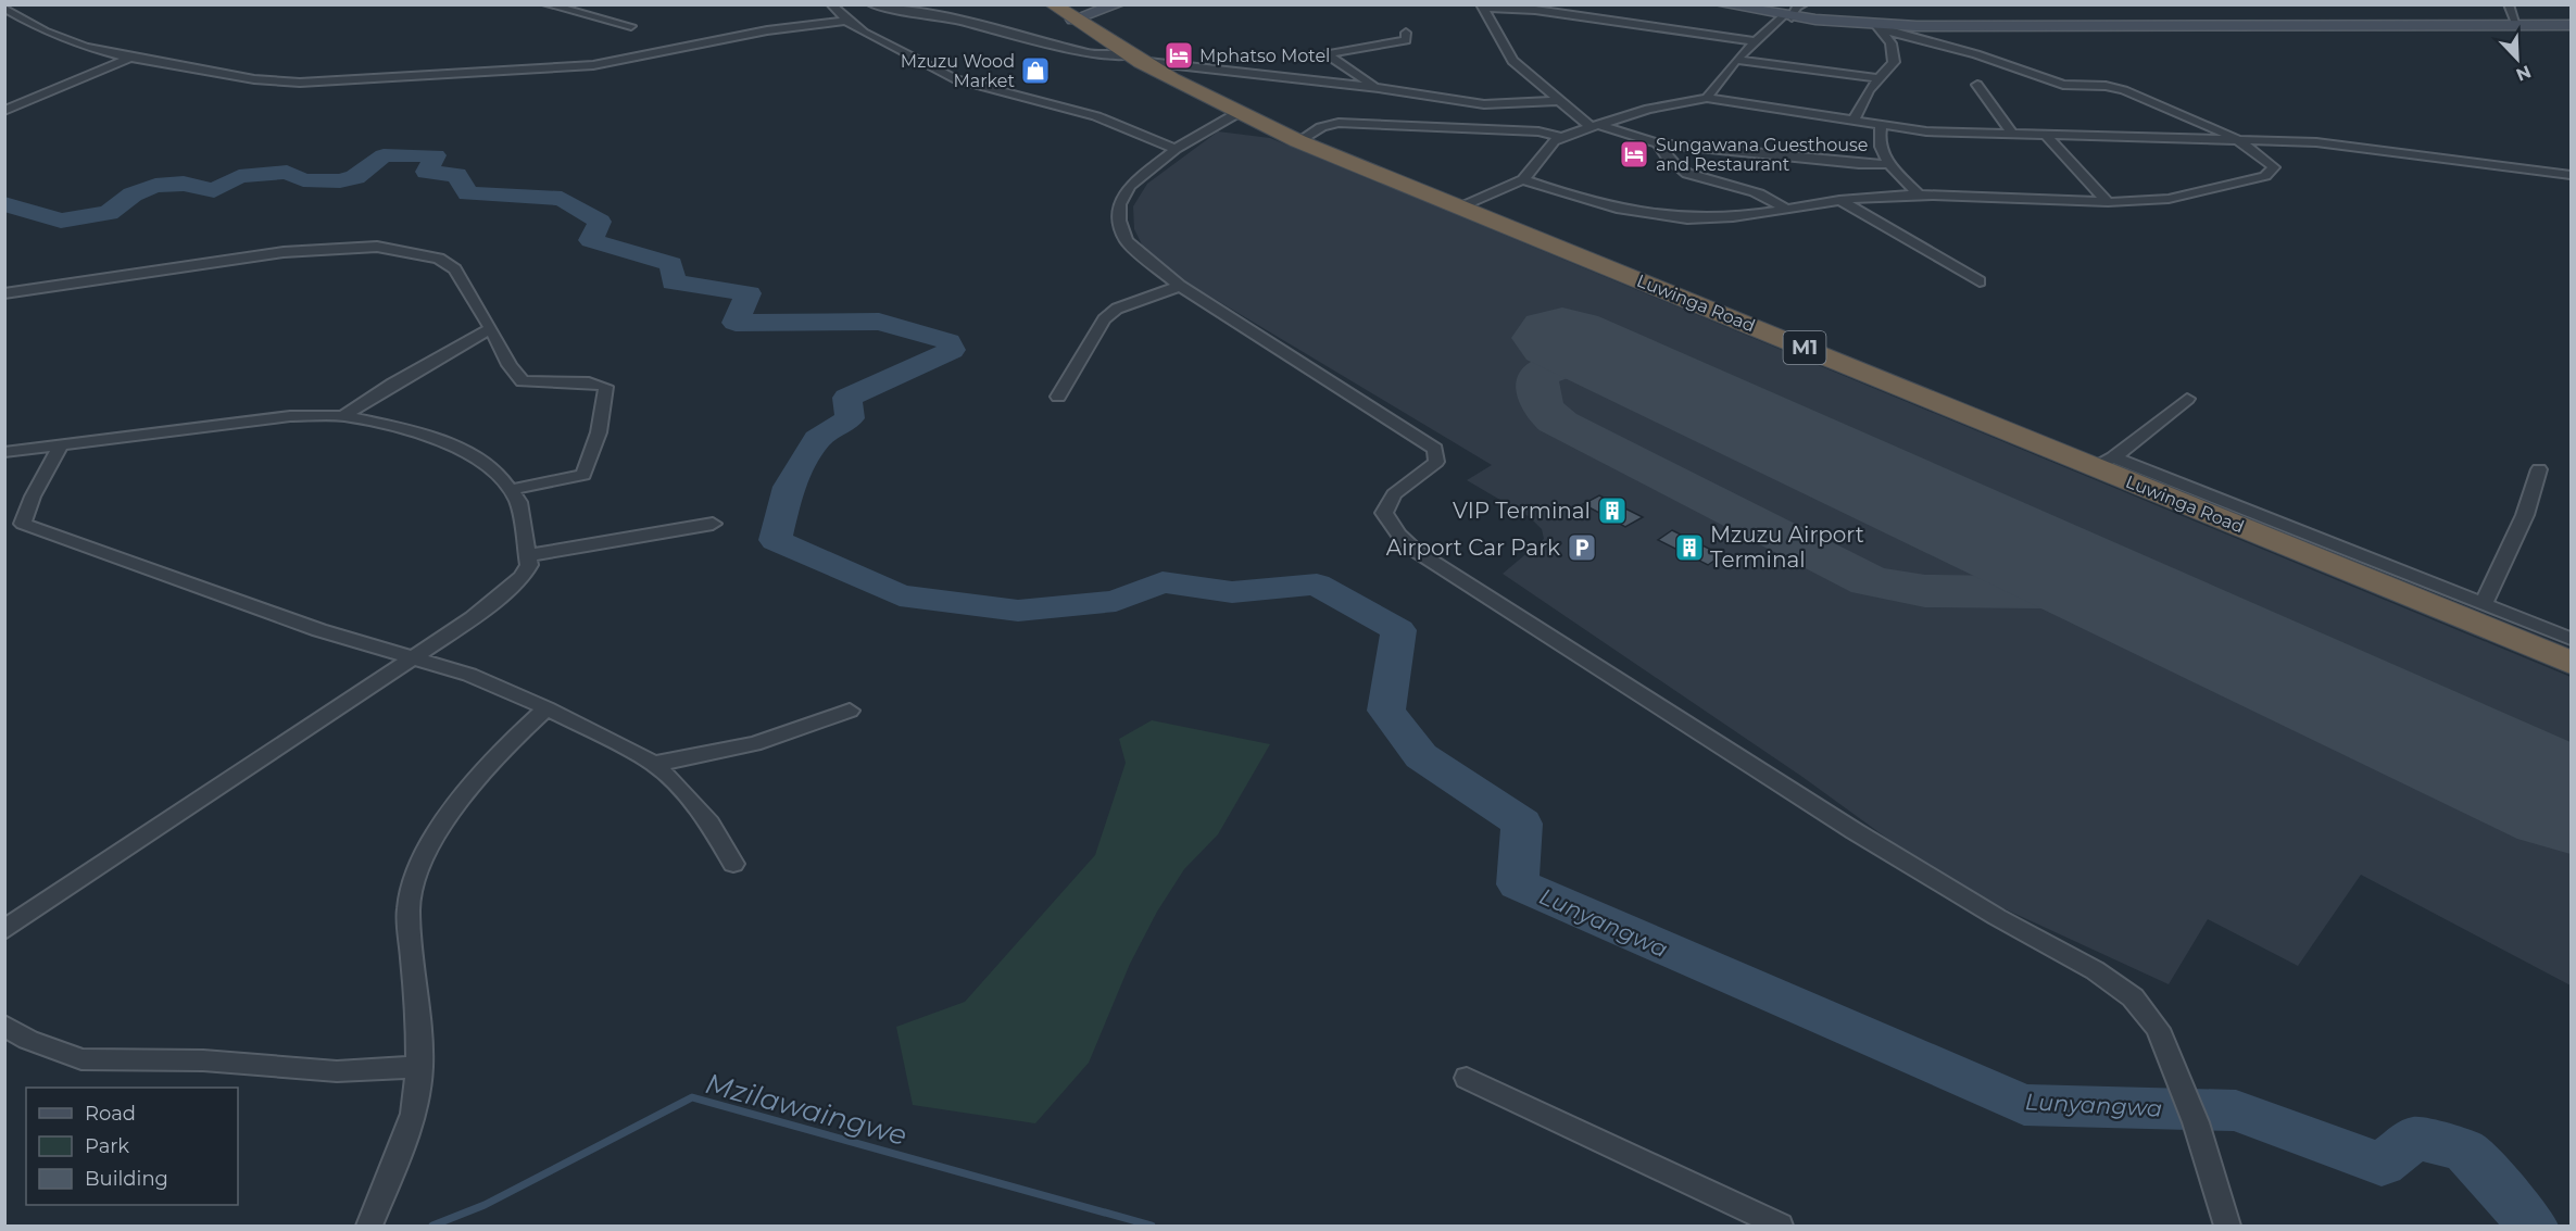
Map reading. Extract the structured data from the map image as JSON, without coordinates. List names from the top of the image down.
{
  "streets": {
    "highway": ["Luwinga Road", "M1"]
  },
  "crossings": [
    ["Luwinga Road", "M1"]
  ],
  "water": ["Lunyangwa", "Mzilawaingwe"],
  "places": {
    "hotel": ["Mphatso Motel", "Sungawana Guesthouse and Restaurant"],
    "shop": ["Mzuzu Wood Market"],
    "building": ["VIP Terminal", "Mzuzu Airport Terminal"],
    "parking": ["Airport Car Park"]
  },
  "legend": ["Road", "Park", "Building"],
  "north": "bottom right"
}
